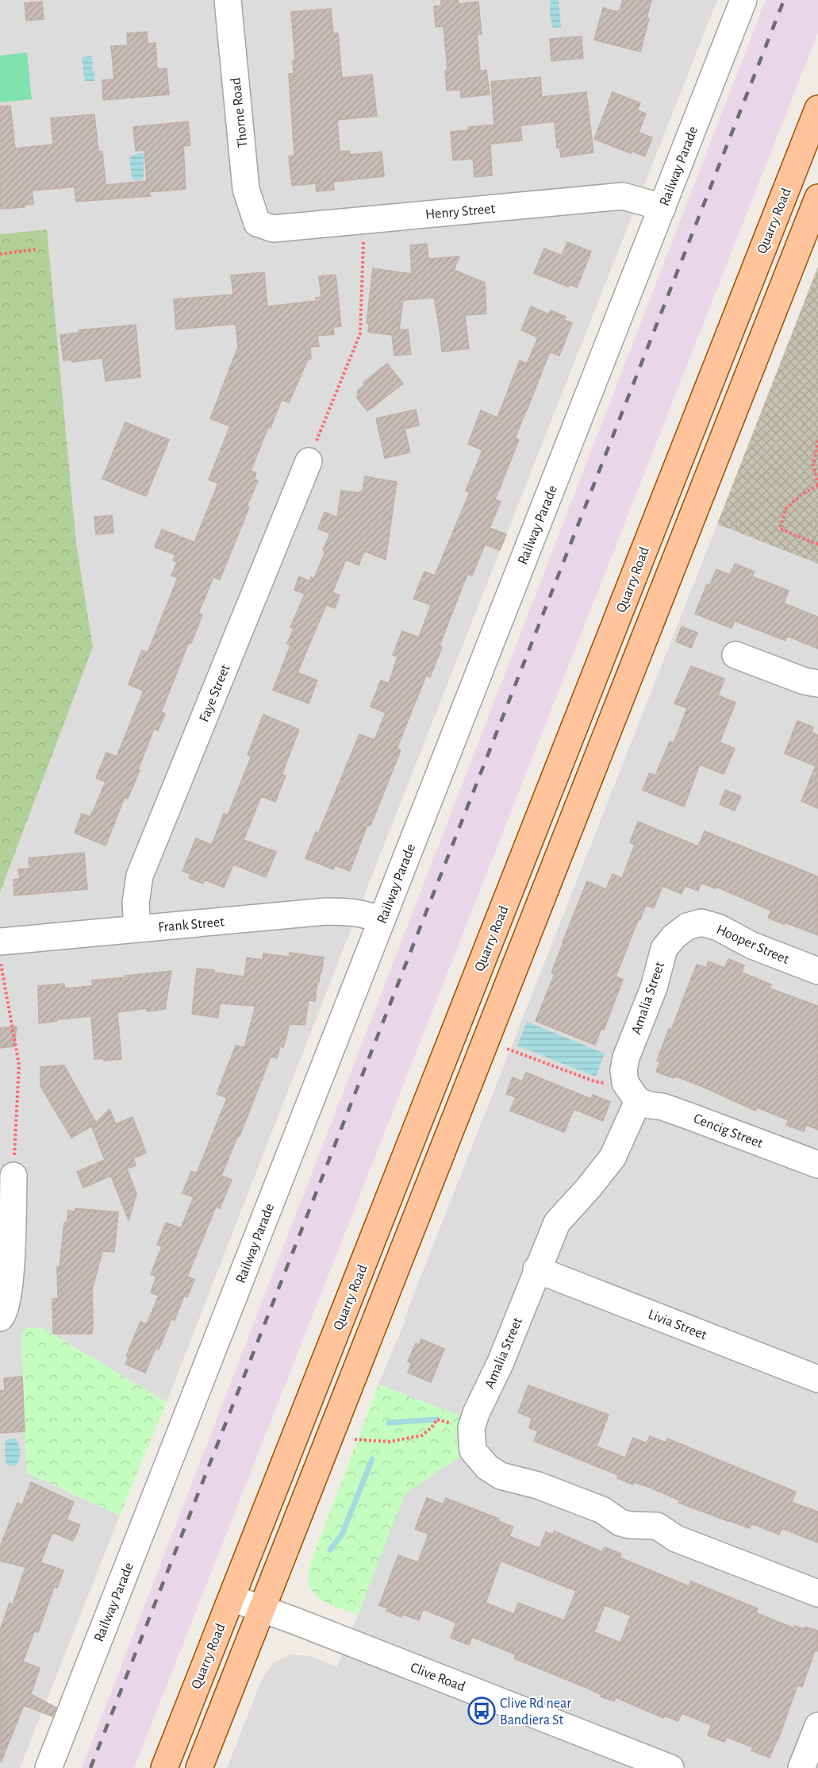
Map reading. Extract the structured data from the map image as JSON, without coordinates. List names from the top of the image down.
{
  "streets": {
    "main road": ["Quarry Road"],
    "street": [
      "Thorne Road",
      "Railway Parade",
      "Henry Street",
      "Faye Street",
      "Frank Street",
      "Hooper Street",
      "Amalia Street",
      "Cencig Street",
      "Livia Street",
      "Clive Road"
    ]
  },
  "crossings": [
    ["Thorne Road", "Henry Street"],
    ["Railway Parade", "Henry Street"],
    ["Railway Parade", "Frank Street"],
    ["Quarry Road", "Clive Road"],
    ["Faye Street", "Frank Street"],
    ["Hooper Street", "Amalia Street"],
    ["Amalia Street", "Cencig Street"],
    ["Amalia Street", "Livia Street"]
  ],
  "places": {
    "bus stop": ["Clive Rd near Bandiera St"]
  }
}
